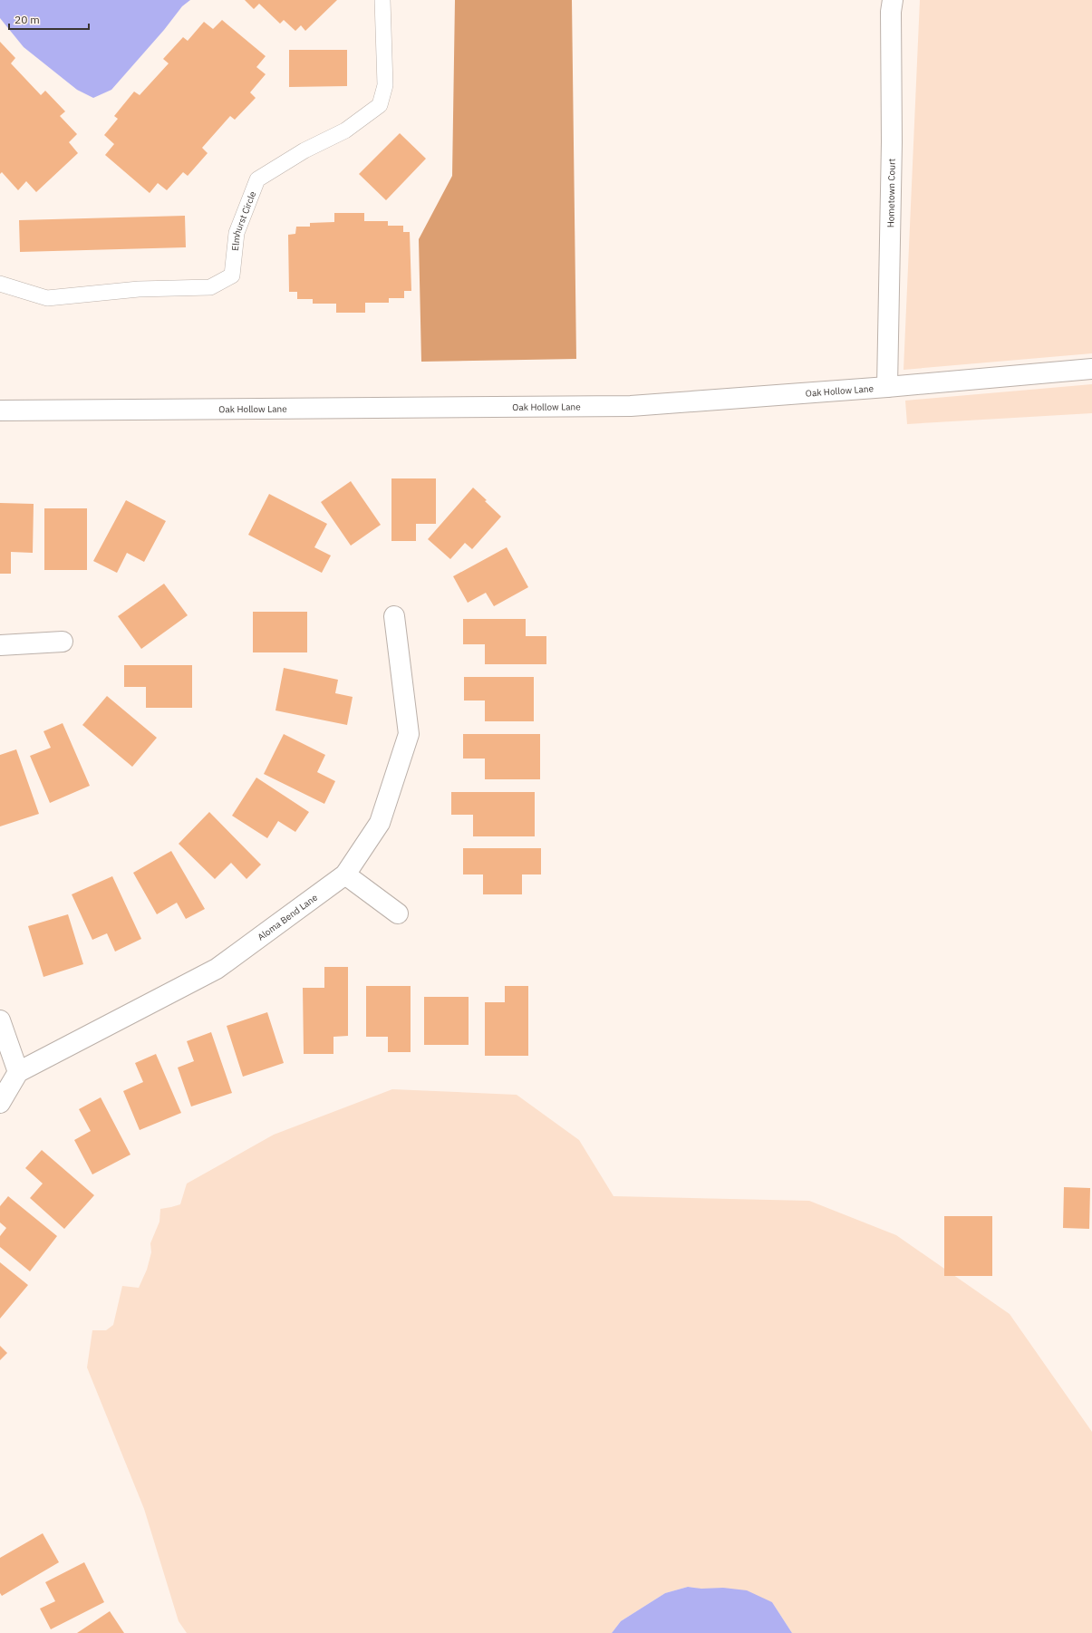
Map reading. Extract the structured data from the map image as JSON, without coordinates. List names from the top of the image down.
{
  "streets": {
    "street": ["Hometown Court", "Oak Hollow Lane", "Aloma Bend Lane"],
    "lane": ["Elmhurst Circle"]
  },
  "crossings": [
    ["Hometown Court", "Oak Hollow Lane"]
  ],
  "scale_bar": "20 m"
}
